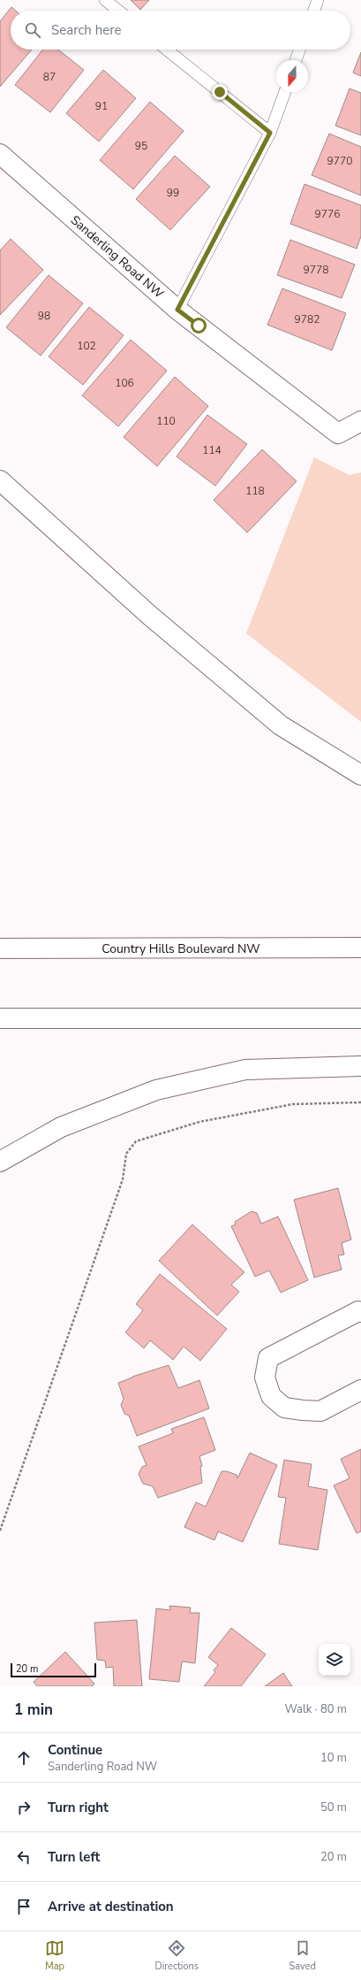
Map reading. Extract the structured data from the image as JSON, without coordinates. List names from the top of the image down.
{
  "streets": {
    "main road": ["Sanderling Road NW", "Country Hills Boulevard NW"]
  },
  "house_numbers": [
    "87",
    "91",
    "95",
    "9770",
    "99",
    "9776",
    "9778",
    "98",
    "9782",
    "102",
    "106",
    "110",
    "114",
    "118"
  ],
  "scale_bar": "20 m",
  "north": "bottom",
  "page": {
    "search": "Search here",
    "scale": "20 m",
    "heading": ["1 min", "Walk · 80 m"],
    "list": [
      ["Continue", "Sanderling Road NW", "10 m"],
      ["Turn right", "50 m"],
      ["Turn left", "20 m"],
      "Arrive at destination"
    ],
    "nav": ["Map", "Directions", "Saved"]
  }
}
